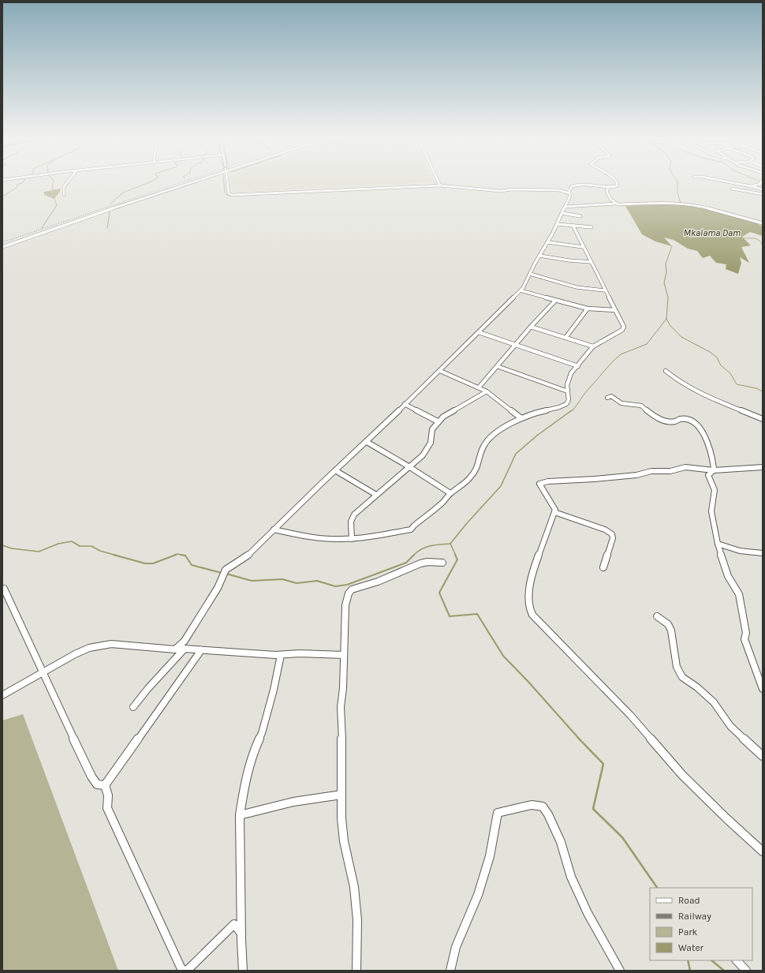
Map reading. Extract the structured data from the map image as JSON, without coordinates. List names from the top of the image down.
{
  "water": ["Mkalama Dam"],
  "legend": [
    "Road",
    "Railway",
    "Park",
    "Water"
  ]
}
